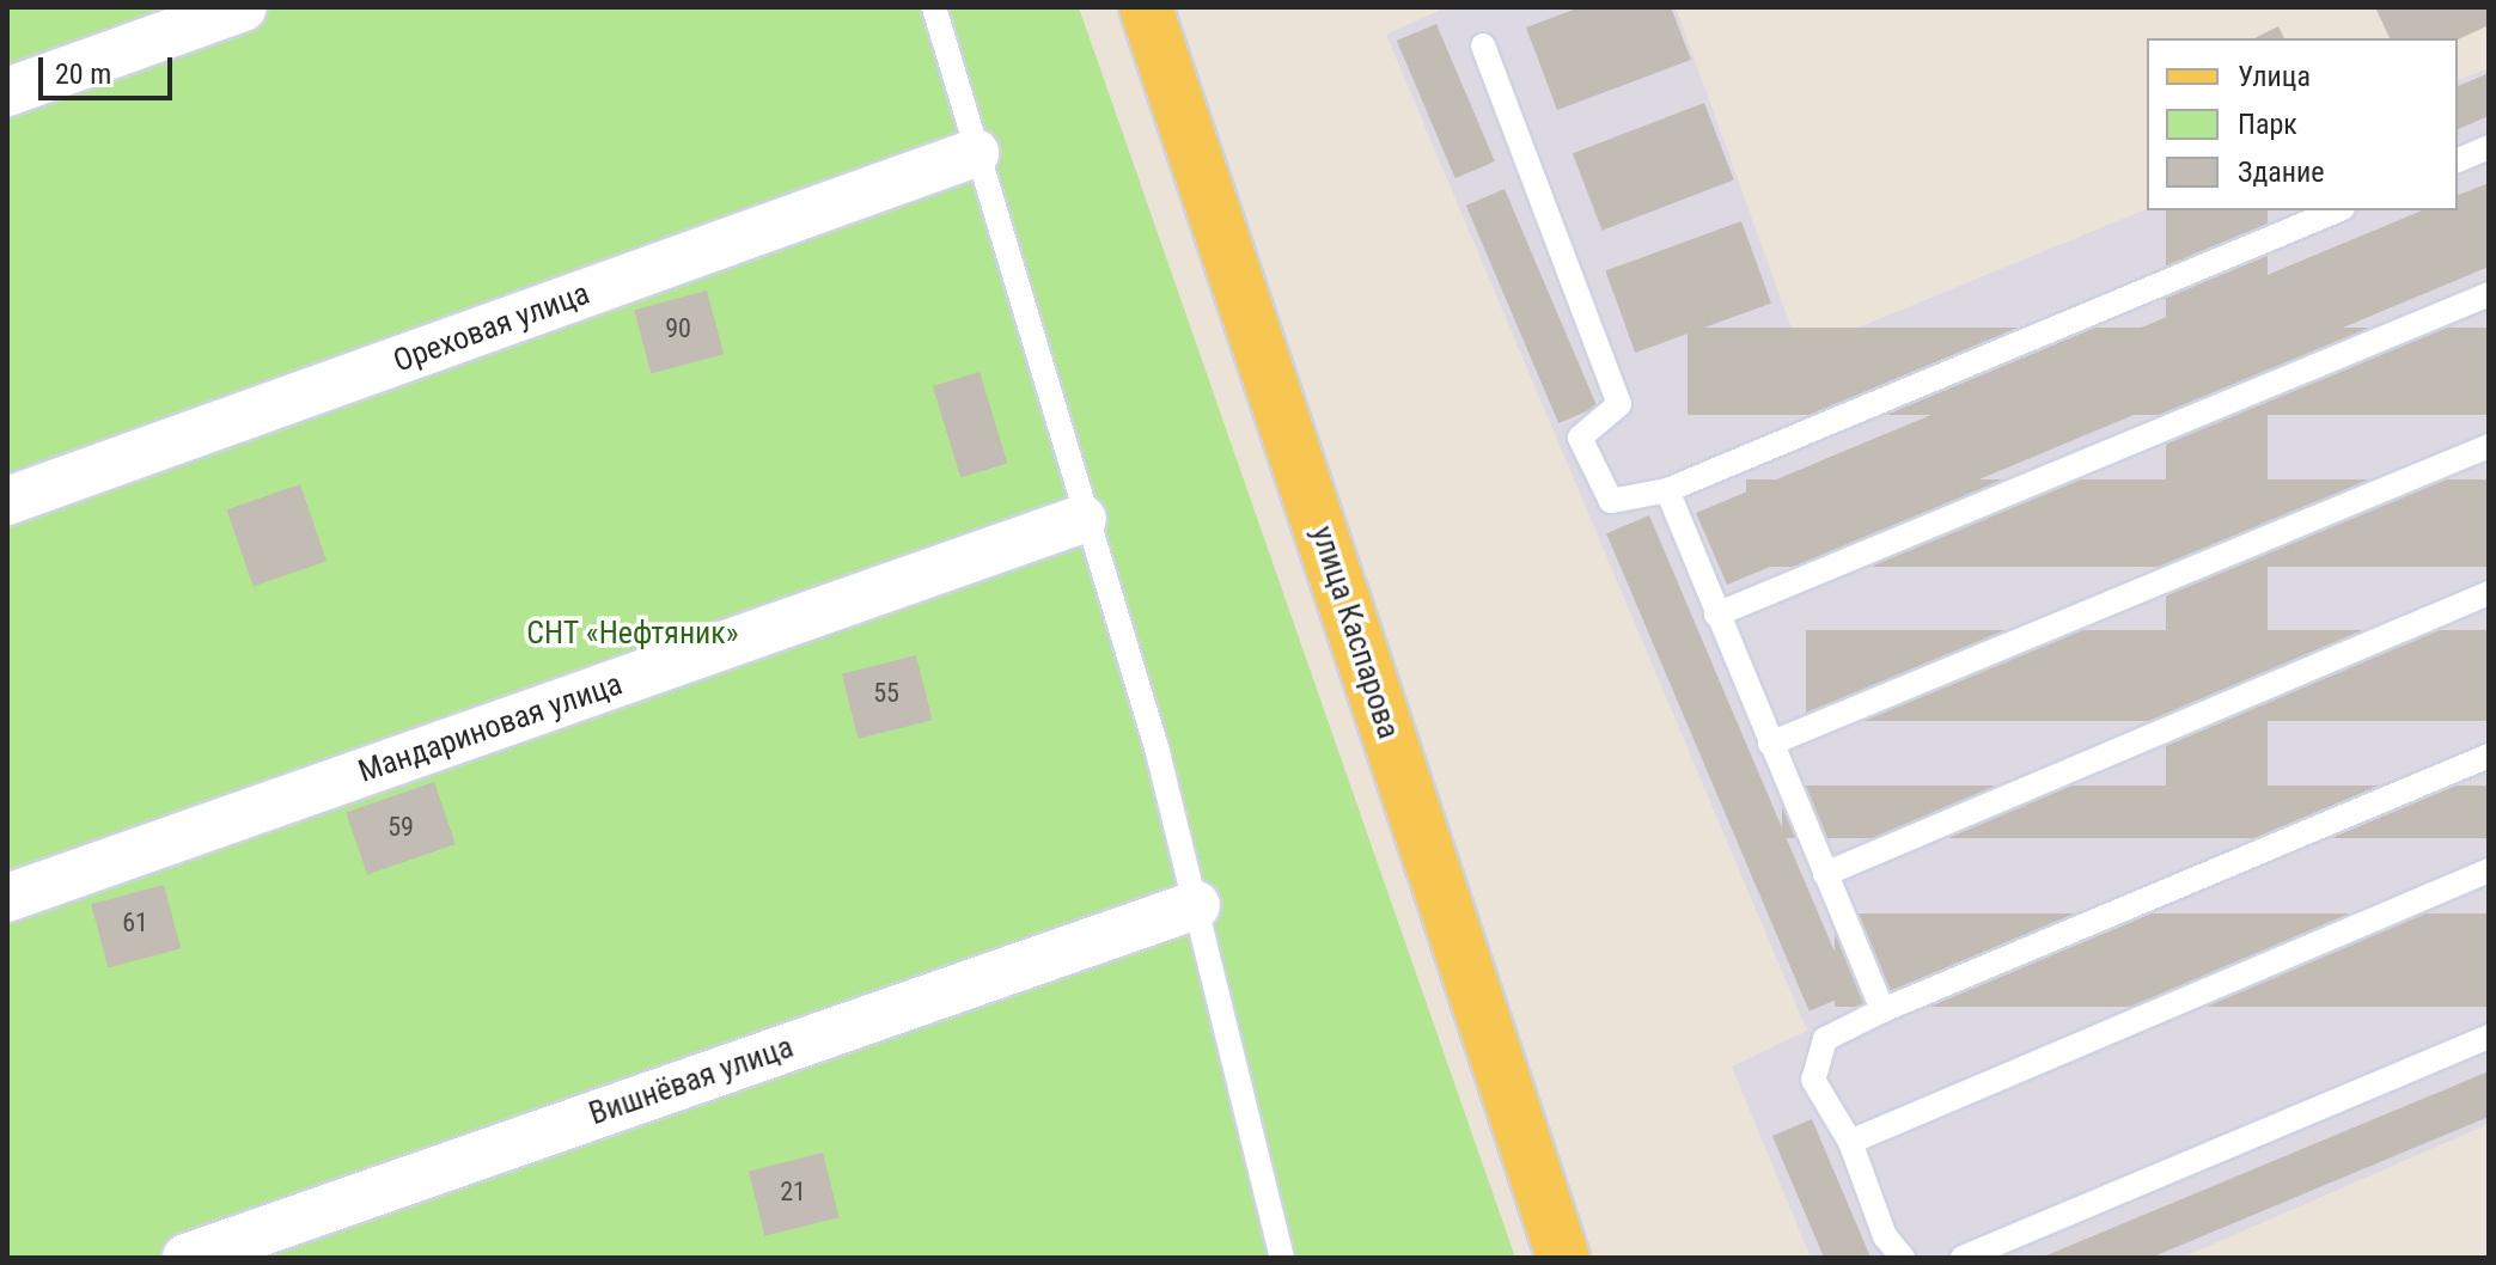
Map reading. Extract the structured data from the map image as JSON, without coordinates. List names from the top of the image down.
{
  "streets": {
    "main road": ["улица Каспарова"],
    "street": ["Ореховая улица", "Мандариновая улица", "Вишнёвая улица"]
  },
  "parks": ["СНТ «Нефтяник»"],
  "house_numbers": [
    "90",
    "55",
    "59",
    "61",
    "21"
  ],
  "legend": ["Улица", "Парк", "Здание"],
  "scale_bar": "20 m"
}
